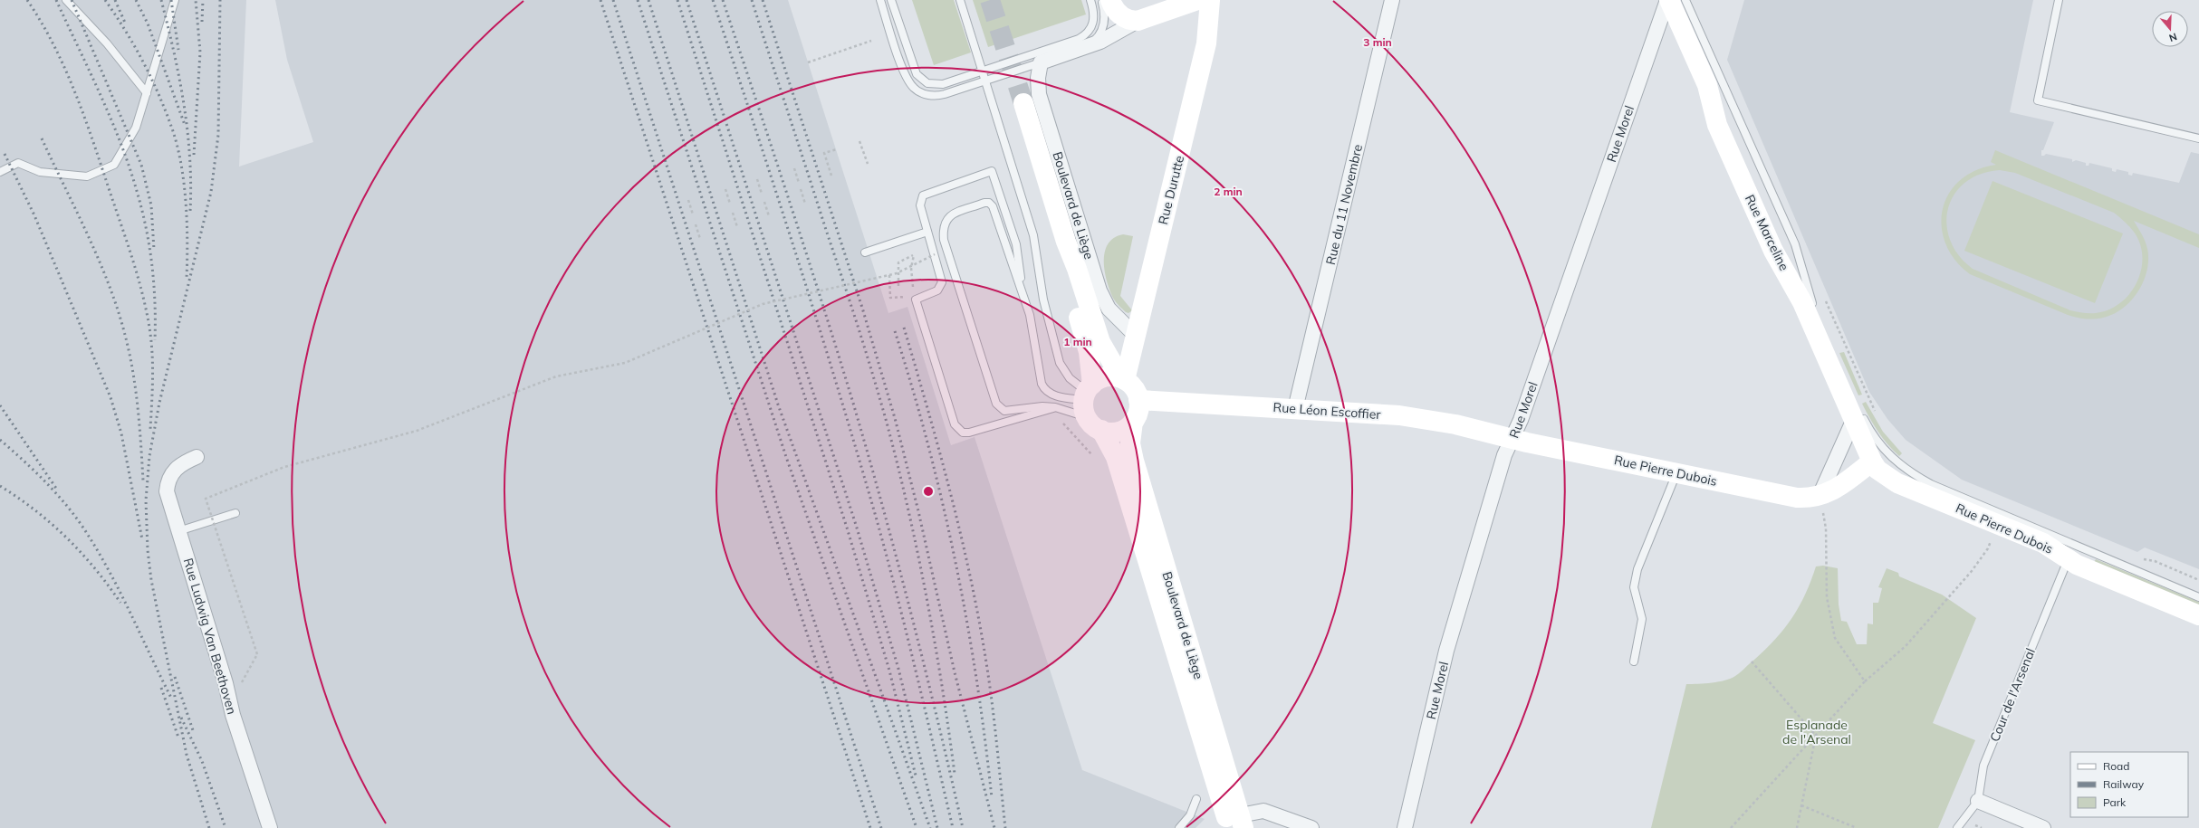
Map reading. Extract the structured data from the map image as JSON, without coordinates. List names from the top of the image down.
{
  "streets": {
    "street": [
      "Rue Morel",
      "Rue Durutte",
      "Rue du 11 Novembre",
      "Boulevard de Liège",
      "Rue Marceline",
      "Rue Léon Escoffier",
      "Rue Pierre Dubois",
      "Rue Ludwig Van Beethoven"
    ],
    "lane": ["Cour de l'Arsenal"]
  },
  "crossings": [
    ["Rue Morel", "Rue Marceline"],
    ["Rue Morel", "Rue Léon Escoffier"],
    ["Rue Morel", "Rue Pierre Dubois"],
    ["Rue Durutte", "Boulevard de Liège"],
    ["Rue Durutte", "Rue Léon Escoffier"],
    ["Rue du 11 Novembre", "Rue Léon Escoffier"],
    ["Boulevard de Liège", "Rue Léon Escoffier"],
    ["Rue Marceline", "Rue Pierre Dubois"],
    ["Rue Léon Escoffier", "Rue Pierre Dubois"],
    ["Rue Pierre Dubois", "Cour de l'Arsenal"]
  ],
  "parks": ["Esplanade de l'Arsenal"],
  "legend": ["Road", "Railway", "Park"],
  "north": "bottom",
  "rings": ["3 min", "2 min", "1 min"]
}
